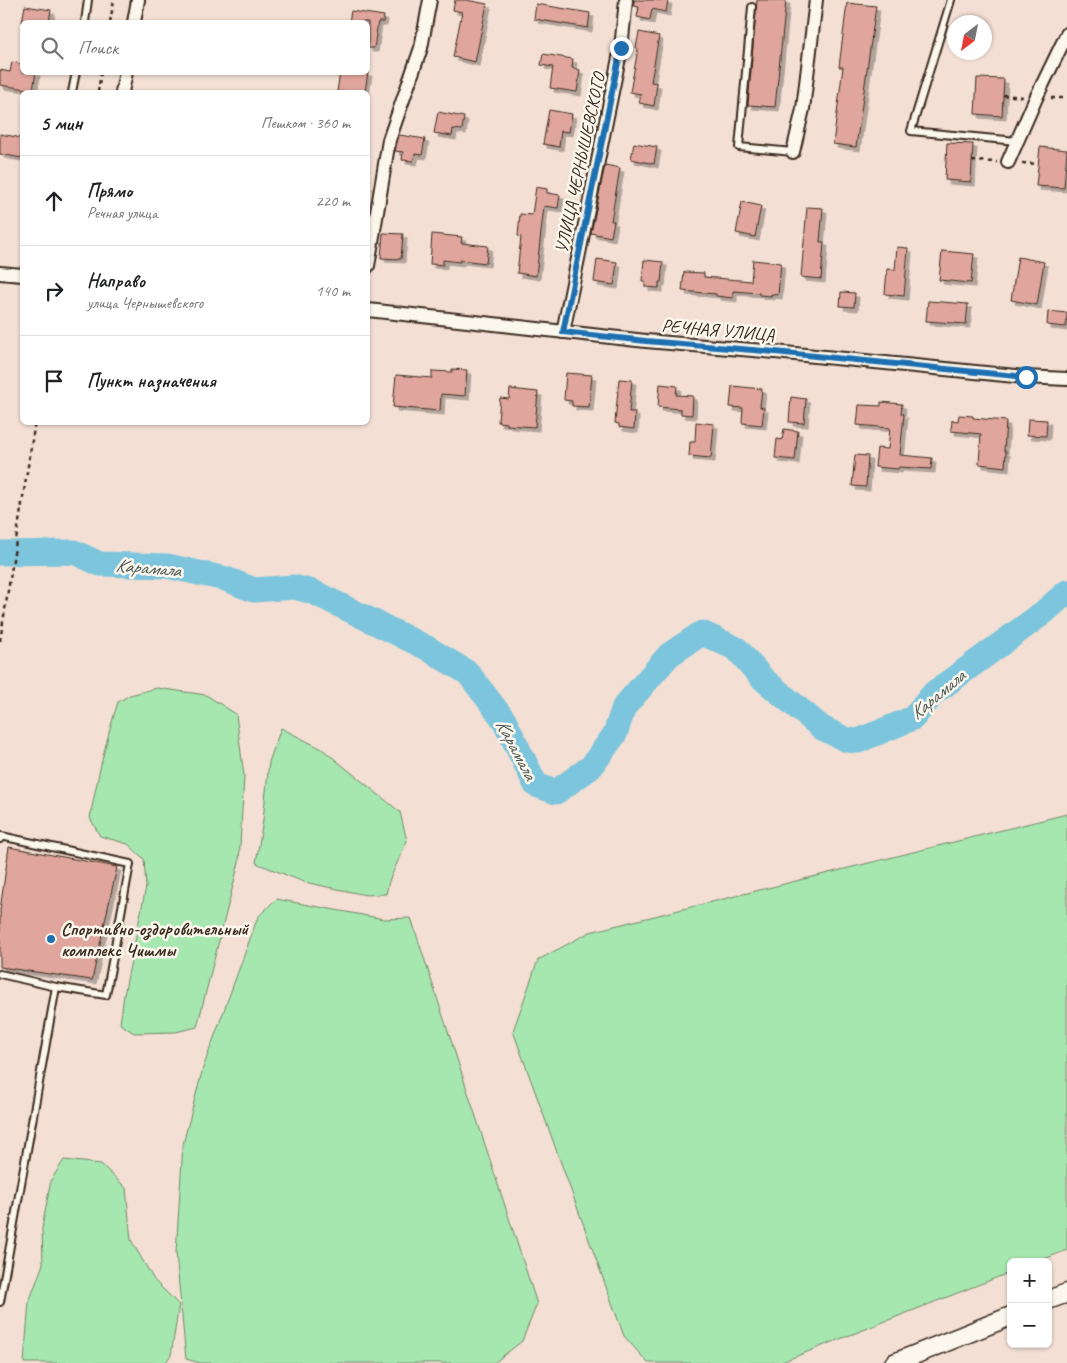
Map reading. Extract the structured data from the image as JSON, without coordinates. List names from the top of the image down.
{
  "streets": {
    "street": ["УЛИЦА ЧЕРНЫШЕВСКОГО", "РЕЧНАЯ УЛИЦА"]
  },
  "crossings": [
    ["УЛИЦА ЧЕРНЫШЕВСКОГО", "РЕЧНАЯ УЛИЦА"]
  ],
  "water": ["Карамала"],
  "places": ["Спортивно-оздоровительный комплекс Чишмы"],
  "north": "bottom left",
  "page": {
    "search": "Поиск",
    "heading": ["5 мин", "Пешком · 360 m"],
    "list": [
      ["Прямо", "Речная улица", "220 m"],
      ["Направо", "улица Чернышевского", "140 m"],
      "Пункт назначения"
    ],
    "map_buttons": ["+", "−"]
  }
}
